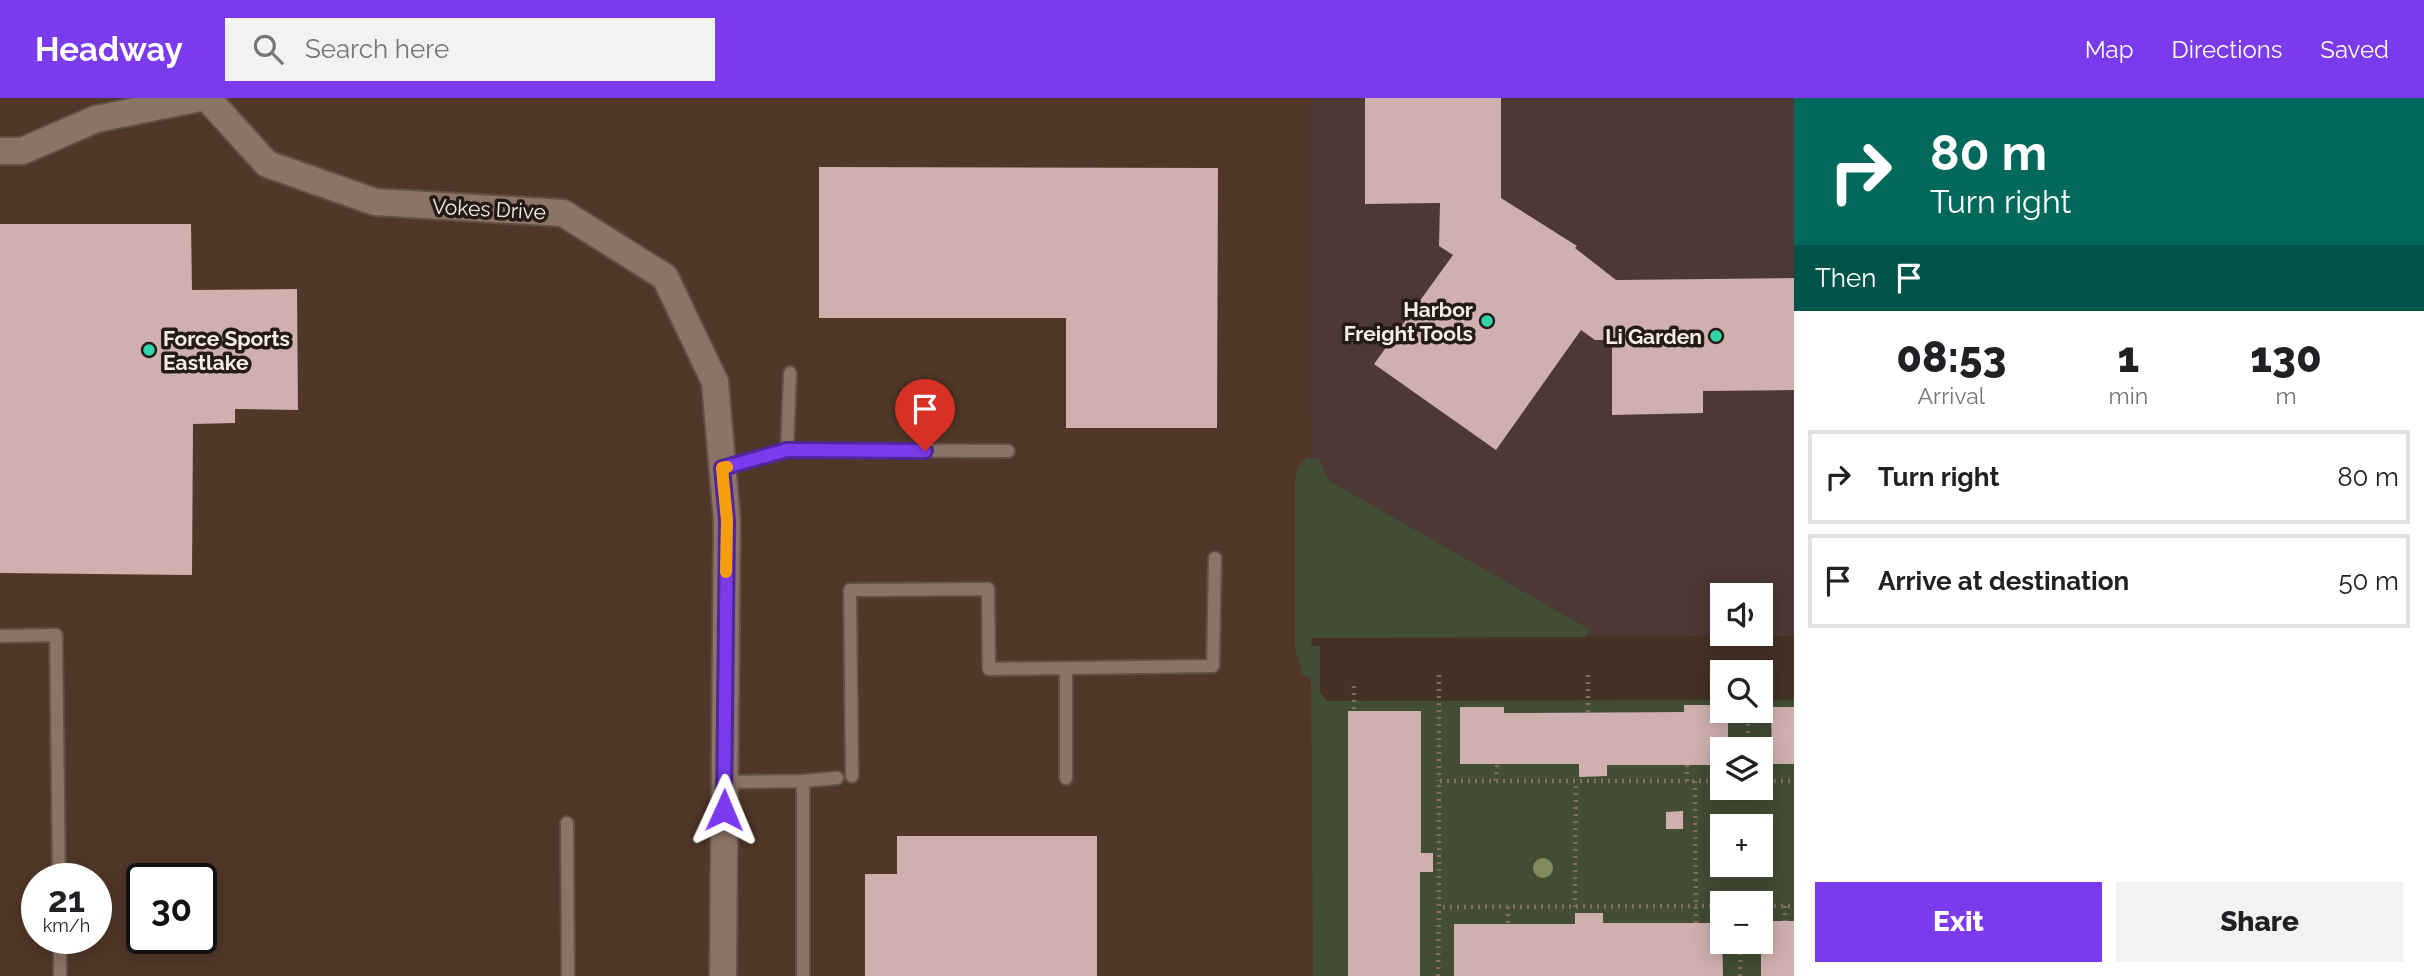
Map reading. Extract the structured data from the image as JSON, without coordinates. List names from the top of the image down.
{
  "streets": {
    "street": ["Vokes Drive"]
  },
  "places": ["Harbor Freight Tools", "Li Garden", "Force Sports Eastlake"],
  "page": {
    "header": "Headway",
    "search": "Search here",
    "nav": ["Map", "Directions", "Saved"],
    "turn": ["80 m", "Turn right"],
    "then": "Then",
    "eta": [
      "08:53",
      "Arrival",
      "1",
      "min",
      "130",
      "m"
    ],
    "list": [
      {
        "name": "Turn right",
        "value": "80 m"
      },
      {
        "name": "Arrive at destination",
        "value": "50 m"
      }
    ],
    "map_buttons": ["+", "−"],
    "speed": "21 km/h",
    "limit": "30",
    "buttons": ["Exit", "Share"]
  }
}
